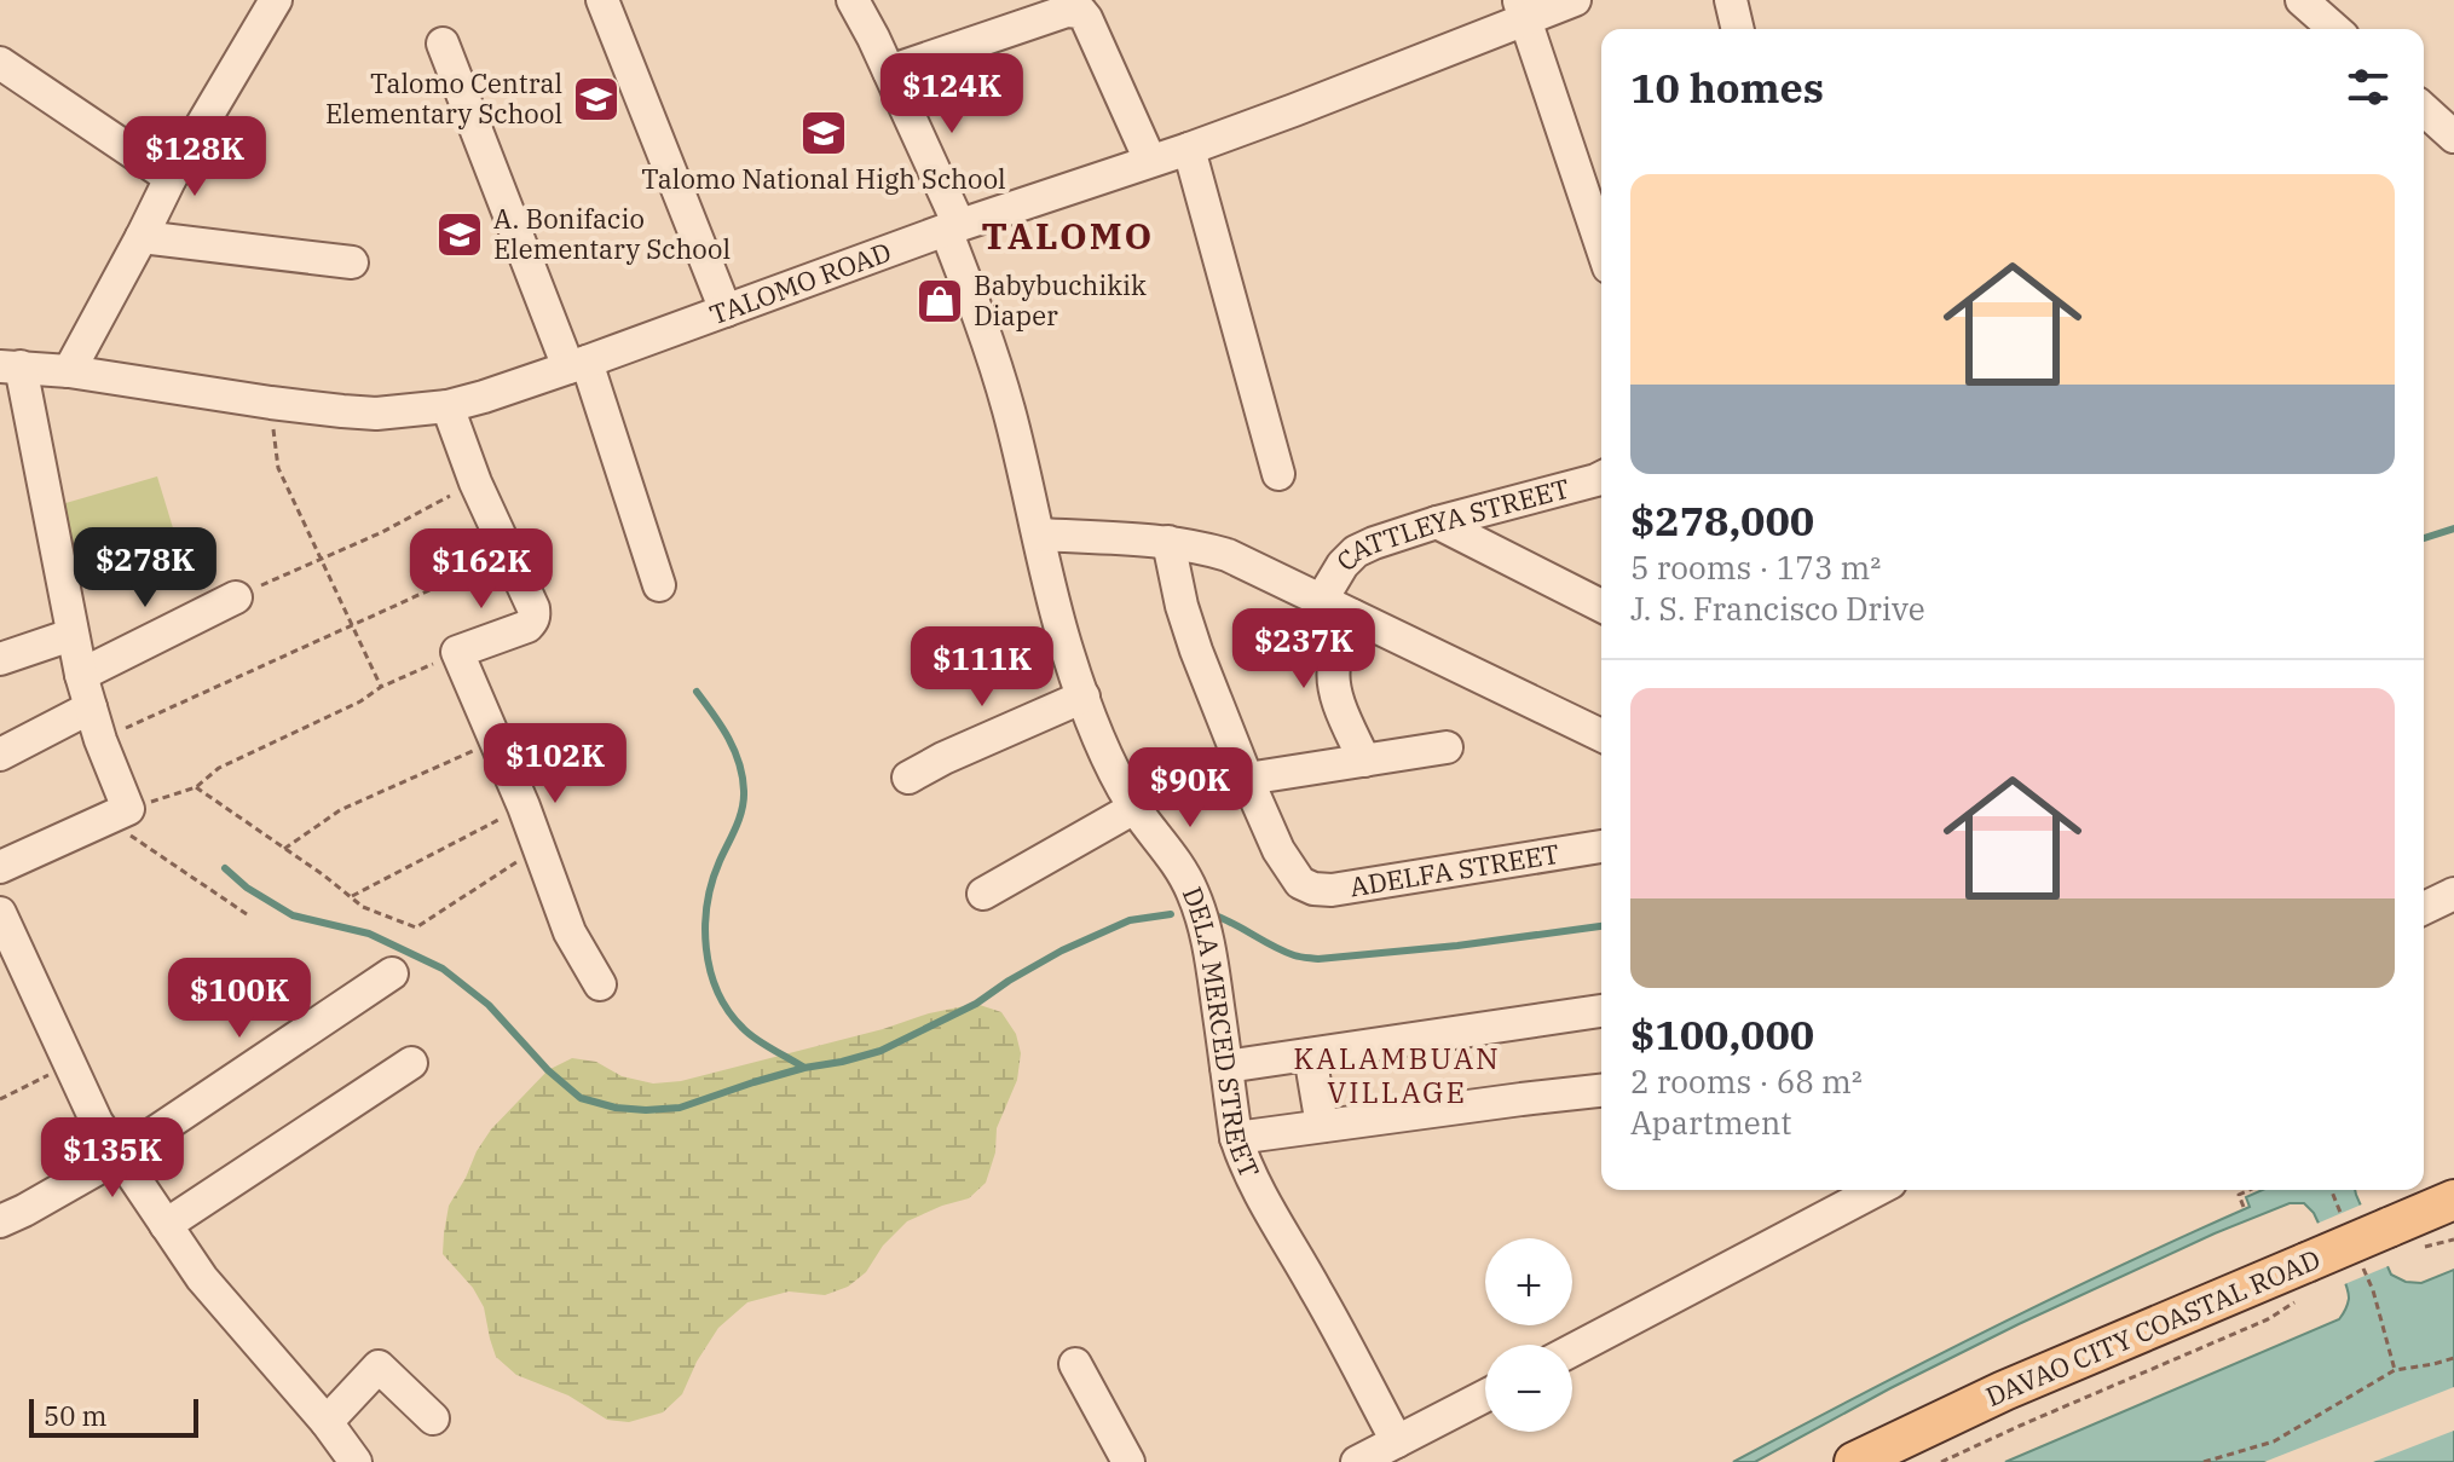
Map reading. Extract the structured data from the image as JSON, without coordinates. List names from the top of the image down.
{
  "streets": {
    "main road": ["DAVAO CITY COASTAL ROAD"],
    "street": [
      "TALOMO ROAD",
      "CATTLEYA STREET",
      "ADELFA STREET",
      "DELA MERCED STREET"
    ]
  },
  "crossings": [
    ["TALOMO ROAD", "DELA MERCED STREET"]
  ],
  "districts": ["TALOMO", "KALAMBUAN VILLAGE"],
  "places": {
    "school or university": ["Talomo Central Elementary School", "Talomo National High School", "A. Bonifacio Elementary School"],
    "shop": ["Babybuchikik Diaper"]
  },
  "scale_bar": "50 m",
  "page": {
    "heading": "10 homes",
    "price": [
      "$124K",
      "$128K",
      "$278K",
      "$162K",
      "$237K",
      "$111K",
      "$102K",
      "$90K",
      "$100K",
      "$135K"
    ],
    "list": [
      {
        "name": "$278,000",
        "note": "5 rooms · 173 m² · J. S. Francisco Drive"
      },
      {
        "name": "$100,000",
        "note": "2 rooms · 68 m² · Apartment"
      }
    ],
    "map_buttons": ["+", "−"],
    "scale": "50 m"
  }
}
